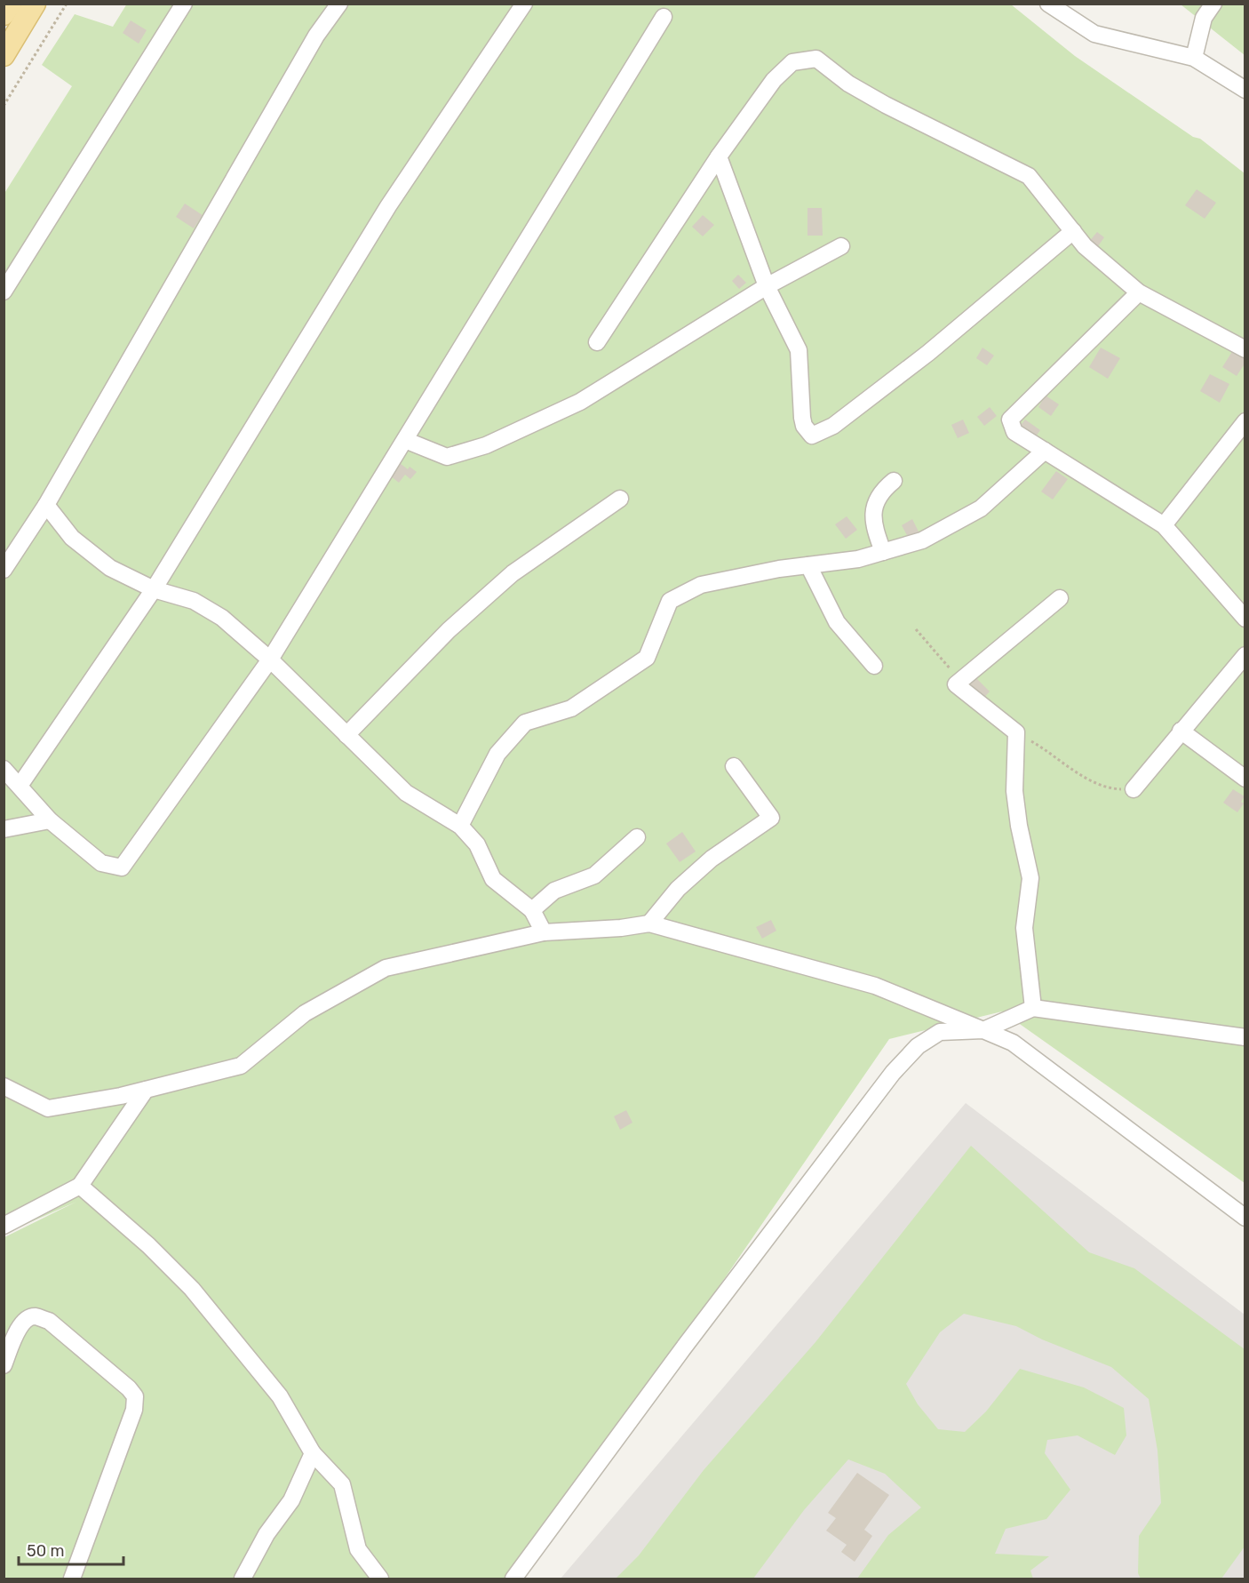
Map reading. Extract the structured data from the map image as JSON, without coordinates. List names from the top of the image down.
{
  "scale_bar": "50 m"
}
